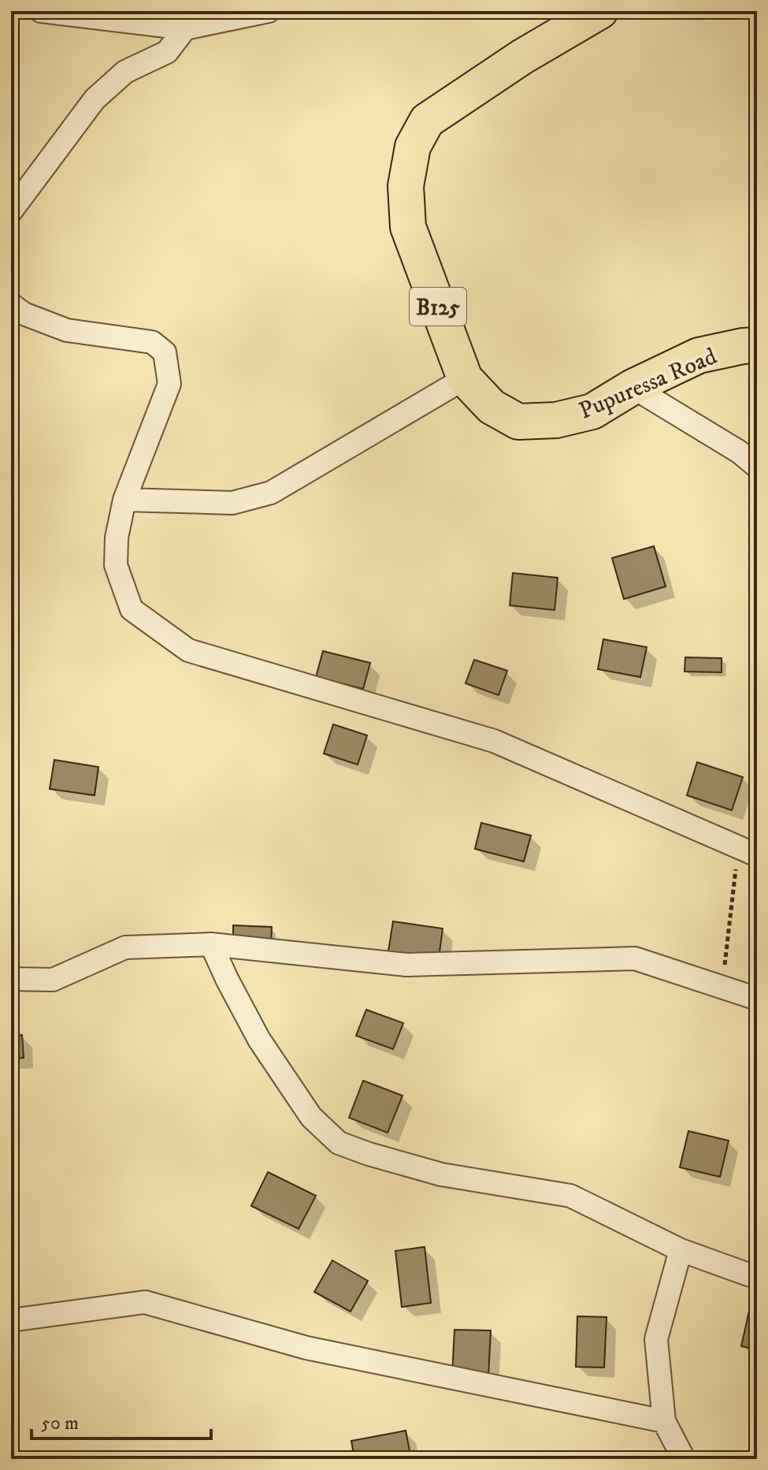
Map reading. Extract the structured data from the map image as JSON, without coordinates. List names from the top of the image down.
{
  "streets": {
    "main road": ["B125", "Pupuressa Road"]
  },
  "scale_bar": "50 m"
}
